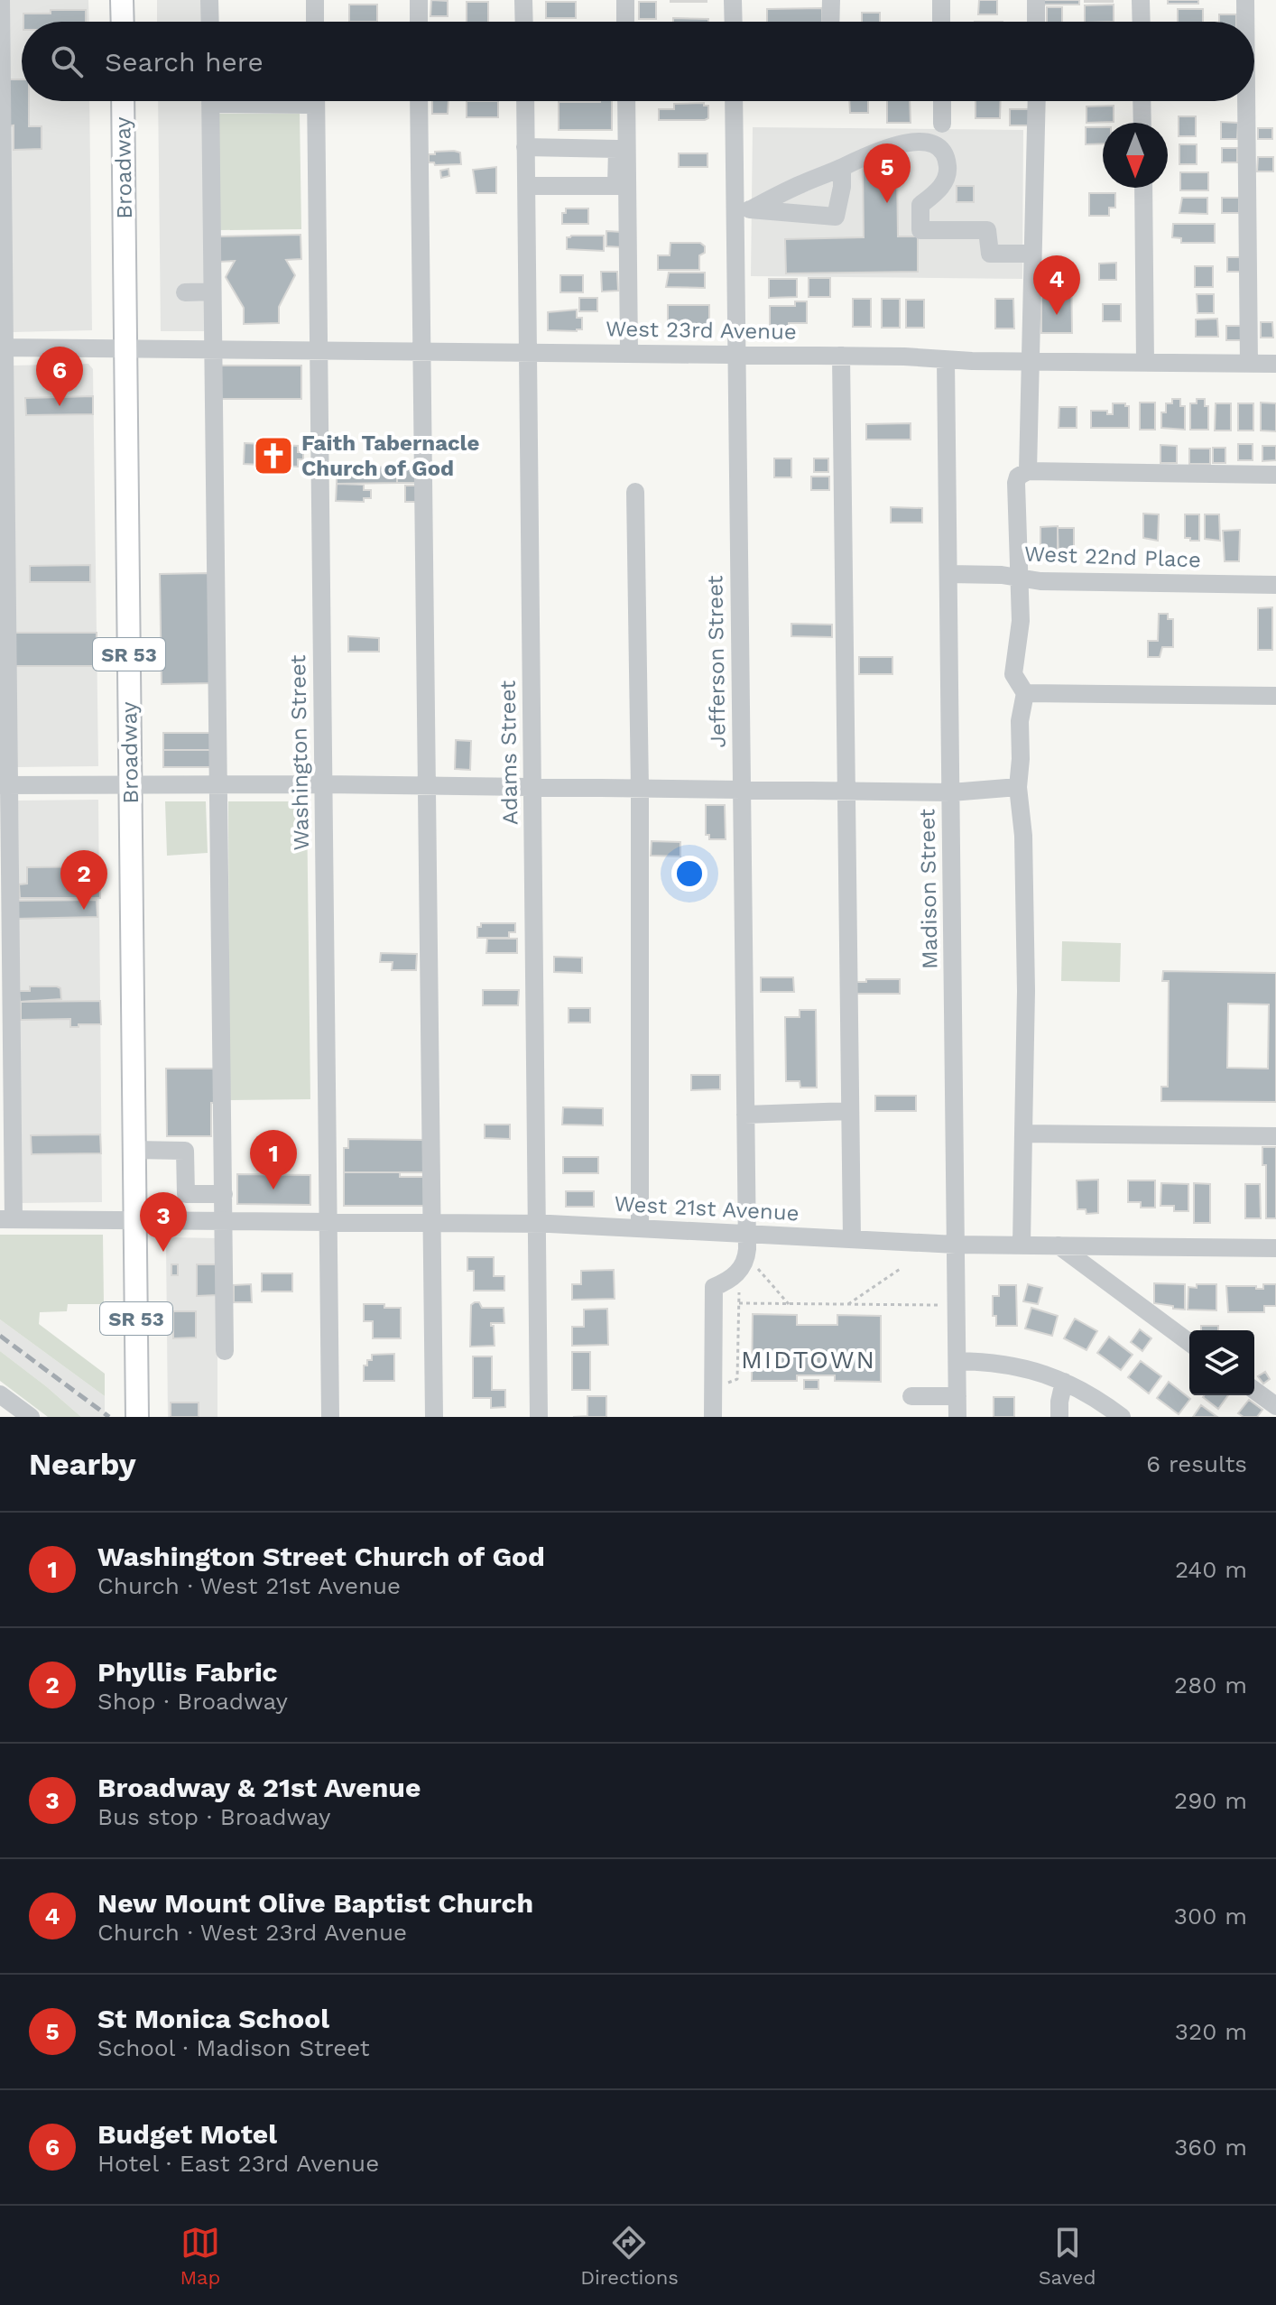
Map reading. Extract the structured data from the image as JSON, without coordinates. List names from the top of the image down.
{
  "streets": {
    "main road": ["Broadway", "SR 53"],
    "street": [
      "West 23rd Avenue",
      "West 22nd Place",
      "Jefferson Street",
      "Washington Street",
      "Adams Street",
      "Madison Street",
      "West 21st Avenue"
    ]
  },
  "crossings": [
    ["Broadway", "West 23rd Avenue"],
    ["Broadway", "West 21st Avenue"],
    ["West 23rd Avenue", "Jefferson Street"],
    ["West 23rd Avenue", "Washington Street"],
    ["West 23rd Avenue", "Adams Street"],
    ["West 23rd Avenue", "Madison Street"],
    ["West 22nd Place", "Madison Street"],
    ["Jefferson Street", "West 21st Avenue"],
    ["Washington Street", "West 21st Avenue"],
    ["Adams Street", "West 21st Avenue"],
    ["Madison Street", "West 21st Avenue"]
  ],
  "districts": ["MIDTOWN"],
  "places": {
    "church": ["Faith Tabernacle Church of God"]
  },
  "north": "bottom",
  "page": {
    "search": "Search here",
    "pins": [
      "5",
      "4",
      "6",
      "2",
      "1",
      "3"
    ],
    "heading": ["Nearby", "6 results"],
    "list": [
      {
        "mark": "1",
        "name": "Washington Street Church of God",
        "note": "Church · West 21st Avenue",
        "value": "240 m"
      },
      {
        "mark": "2",
        "name": "Phyllis Fabric",
        "note": "Shop · Broadway",
        "value": "280 m"
      },
      {
        "mark": "3",
        "name": "Broadway & 21st Avenue",
        "note": "Bus stop · Broadway",
        "value": "290 m"
      },
      {
        "mark": "4",
        "name": "New Mount Olive Baptist Church",
        "note": "Church · West 23rd Avenue",
        "value": "300 m"
      },
      {
        "mark": "5",
        "name": "St Monica School",
        "note": "School · Madison Street",
        "value": "320 m"
      },
      {
        "mark": "6",
        "name": "Budget Motel",
        "note": "Hotel · East 23rd Avenue",
        "value": "360 m"
      }
    ],
    "nav": ["Map", "Directions", "Saved"]
  }
}
